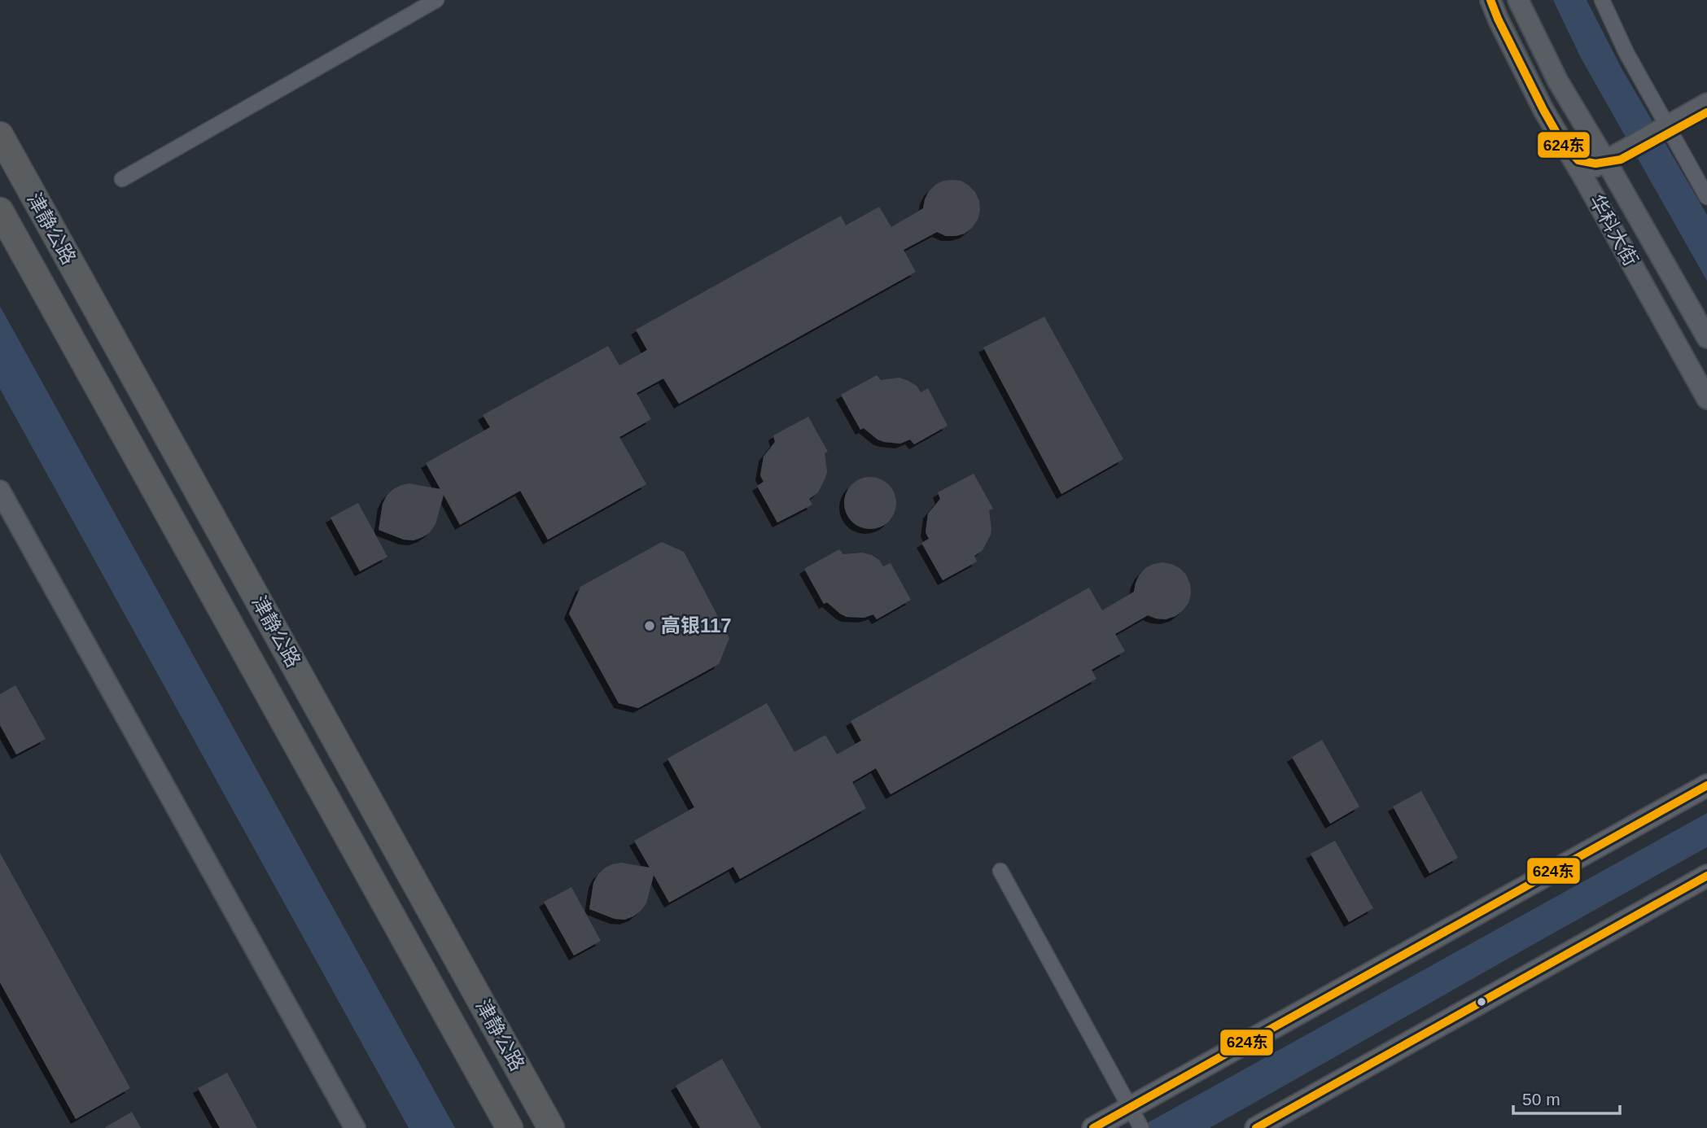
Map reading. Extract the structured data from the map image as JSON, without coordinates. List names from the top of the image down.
{
  "streets": {
    "highway": ["津静公路"],
    "main road": ["华科大街"]
  },
  "places": ["高银117"],
  "lines": ["transit line 624东"],
  "scale_bar": "50 m"
}
